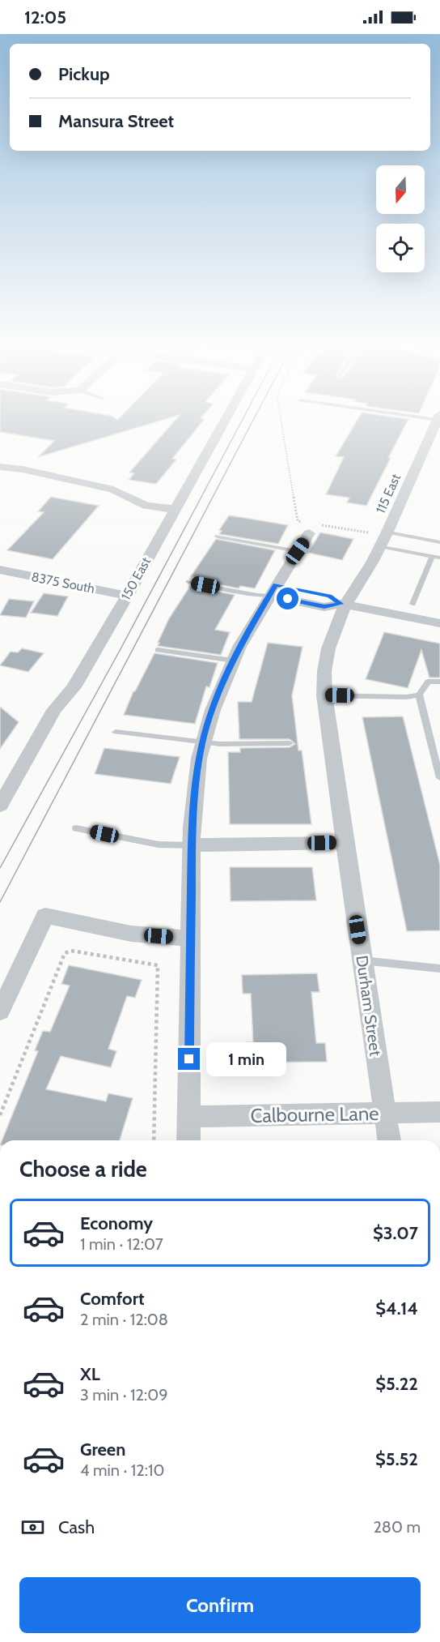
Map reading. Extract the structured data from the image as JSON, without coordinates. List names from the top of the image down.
{
  "streets": {
    "street": [
      "115 East",
      "150 East",
      "8375 South",
      "Durham Street",
      "Calbourne Lane"
    ]
  },
  "crossings": [
    ["115 East", "Durham Street"],
    ["150 East", "8375 South"],
    ["Durham Street", "Calbourne Lane"]
  ],
  "north": "bottom",
  "page": {
    "status": "12:05",
    "banner": ["Pickup", "Mansura Street"],
    "bubble": "1 min",
    "heading": "Choose a ride",
    "list": [
      {
        "name": "Economy",
        "note": "1 min · 12:07",
        "value": "$3.07"
      },
      {
        "name": "Comfort",
        "note": "2 min · 12:08",
        "value": "$4.14"
      },
      {
        "name": "XL",
        "note": "3 min · 12:09",
        "value": "$5.22"
      },
      {
        "name": "Green",
        "note": "4 min · 12:10",
        "value": "$5.52"
      }
    ],
    "pay": ["Cash", "280 m"],
    "buttons": "Confirm"
  }
}
